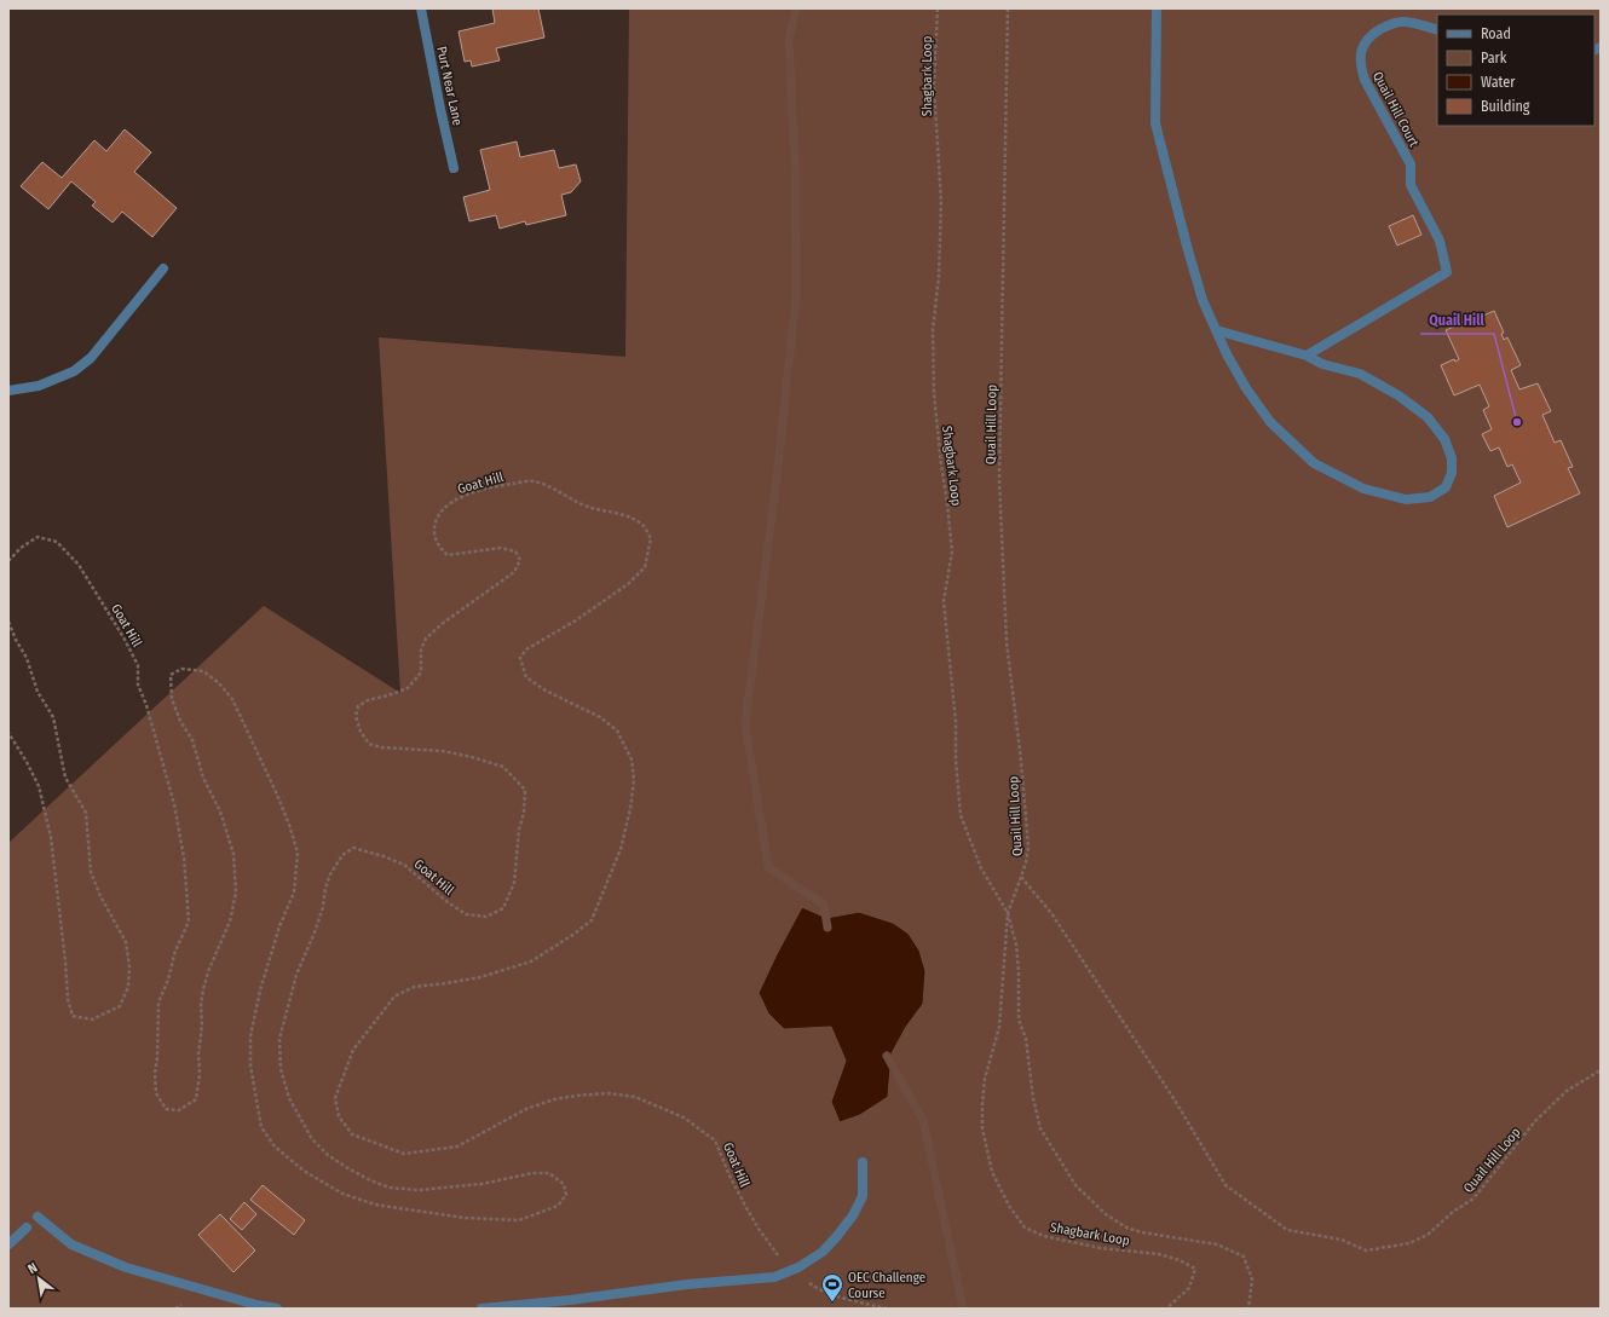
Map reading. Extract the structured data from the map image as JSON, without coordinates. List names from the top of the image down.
{
  "streets": {
    "street": ["Purt Near Lane", "Quail Hill Court"],
    "path": ["Shagbark Loop", "Quail Hill Loop", "Goat Hill"]
  },
  "crossings": [
    ["Shagbark Loop", "Quail Hill Loop"]
  ],
  "places": {
    "other": ["Quail Hill"],
    "sports": ["OEC Challenge Course"]
  },
  "legend": [
    "Road",
    "Park",
    "Water",
    "Building"
  ],
  "north": "top left"
}
